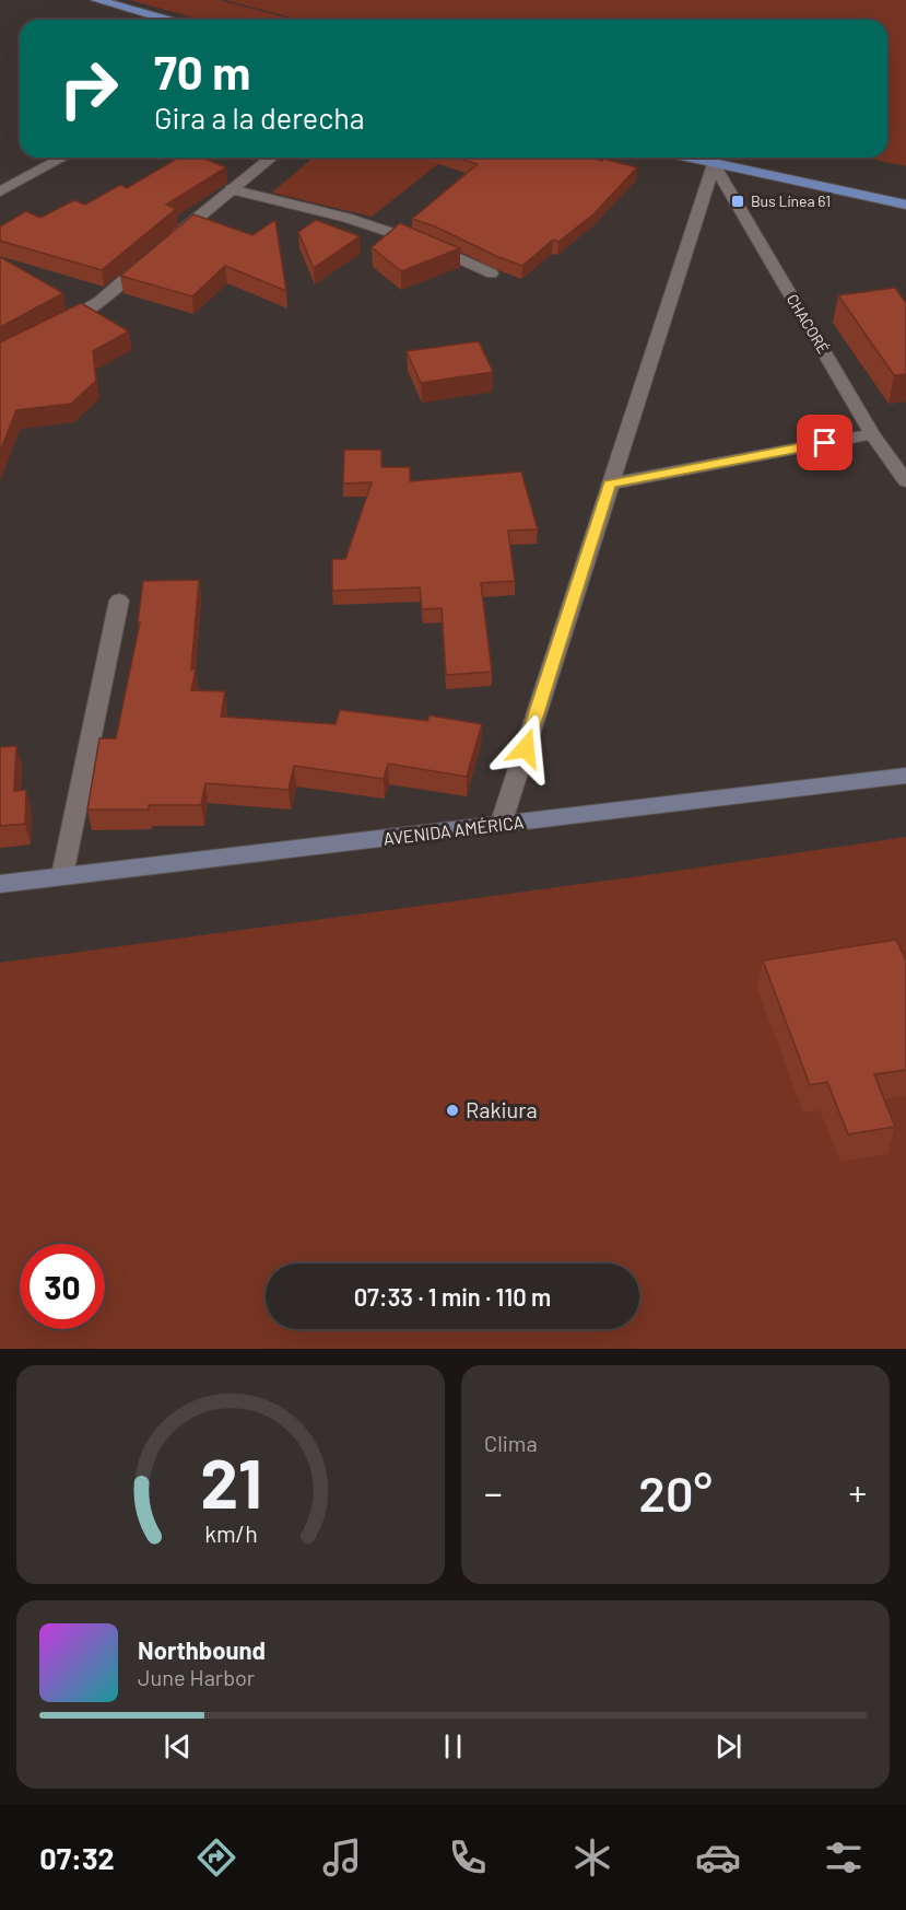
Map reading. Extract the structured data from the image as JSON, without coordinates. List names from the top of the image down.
{
  "streets": {
    "main road": ["AVENIDA AMÉRICA"],
    "street": ["CHACORÉ"]
  },
  "places": {
    "transit": ["Bus Línea 61"],
    "other": ["Rakiura"]
  },
  "page": {
    "turn": ["70 m", "Gira a la derecha"],
    "limit": "30",
    "trip": "07:33 · 1 min · 110 m",
    "tile": "Clima",
    "heat": ["−", "20°", "+"],
    "song": ["Northbound", "June Harbor"],
    "tabs": "07:32",
    "gauge": ["21", "km/h"]
  }
}
